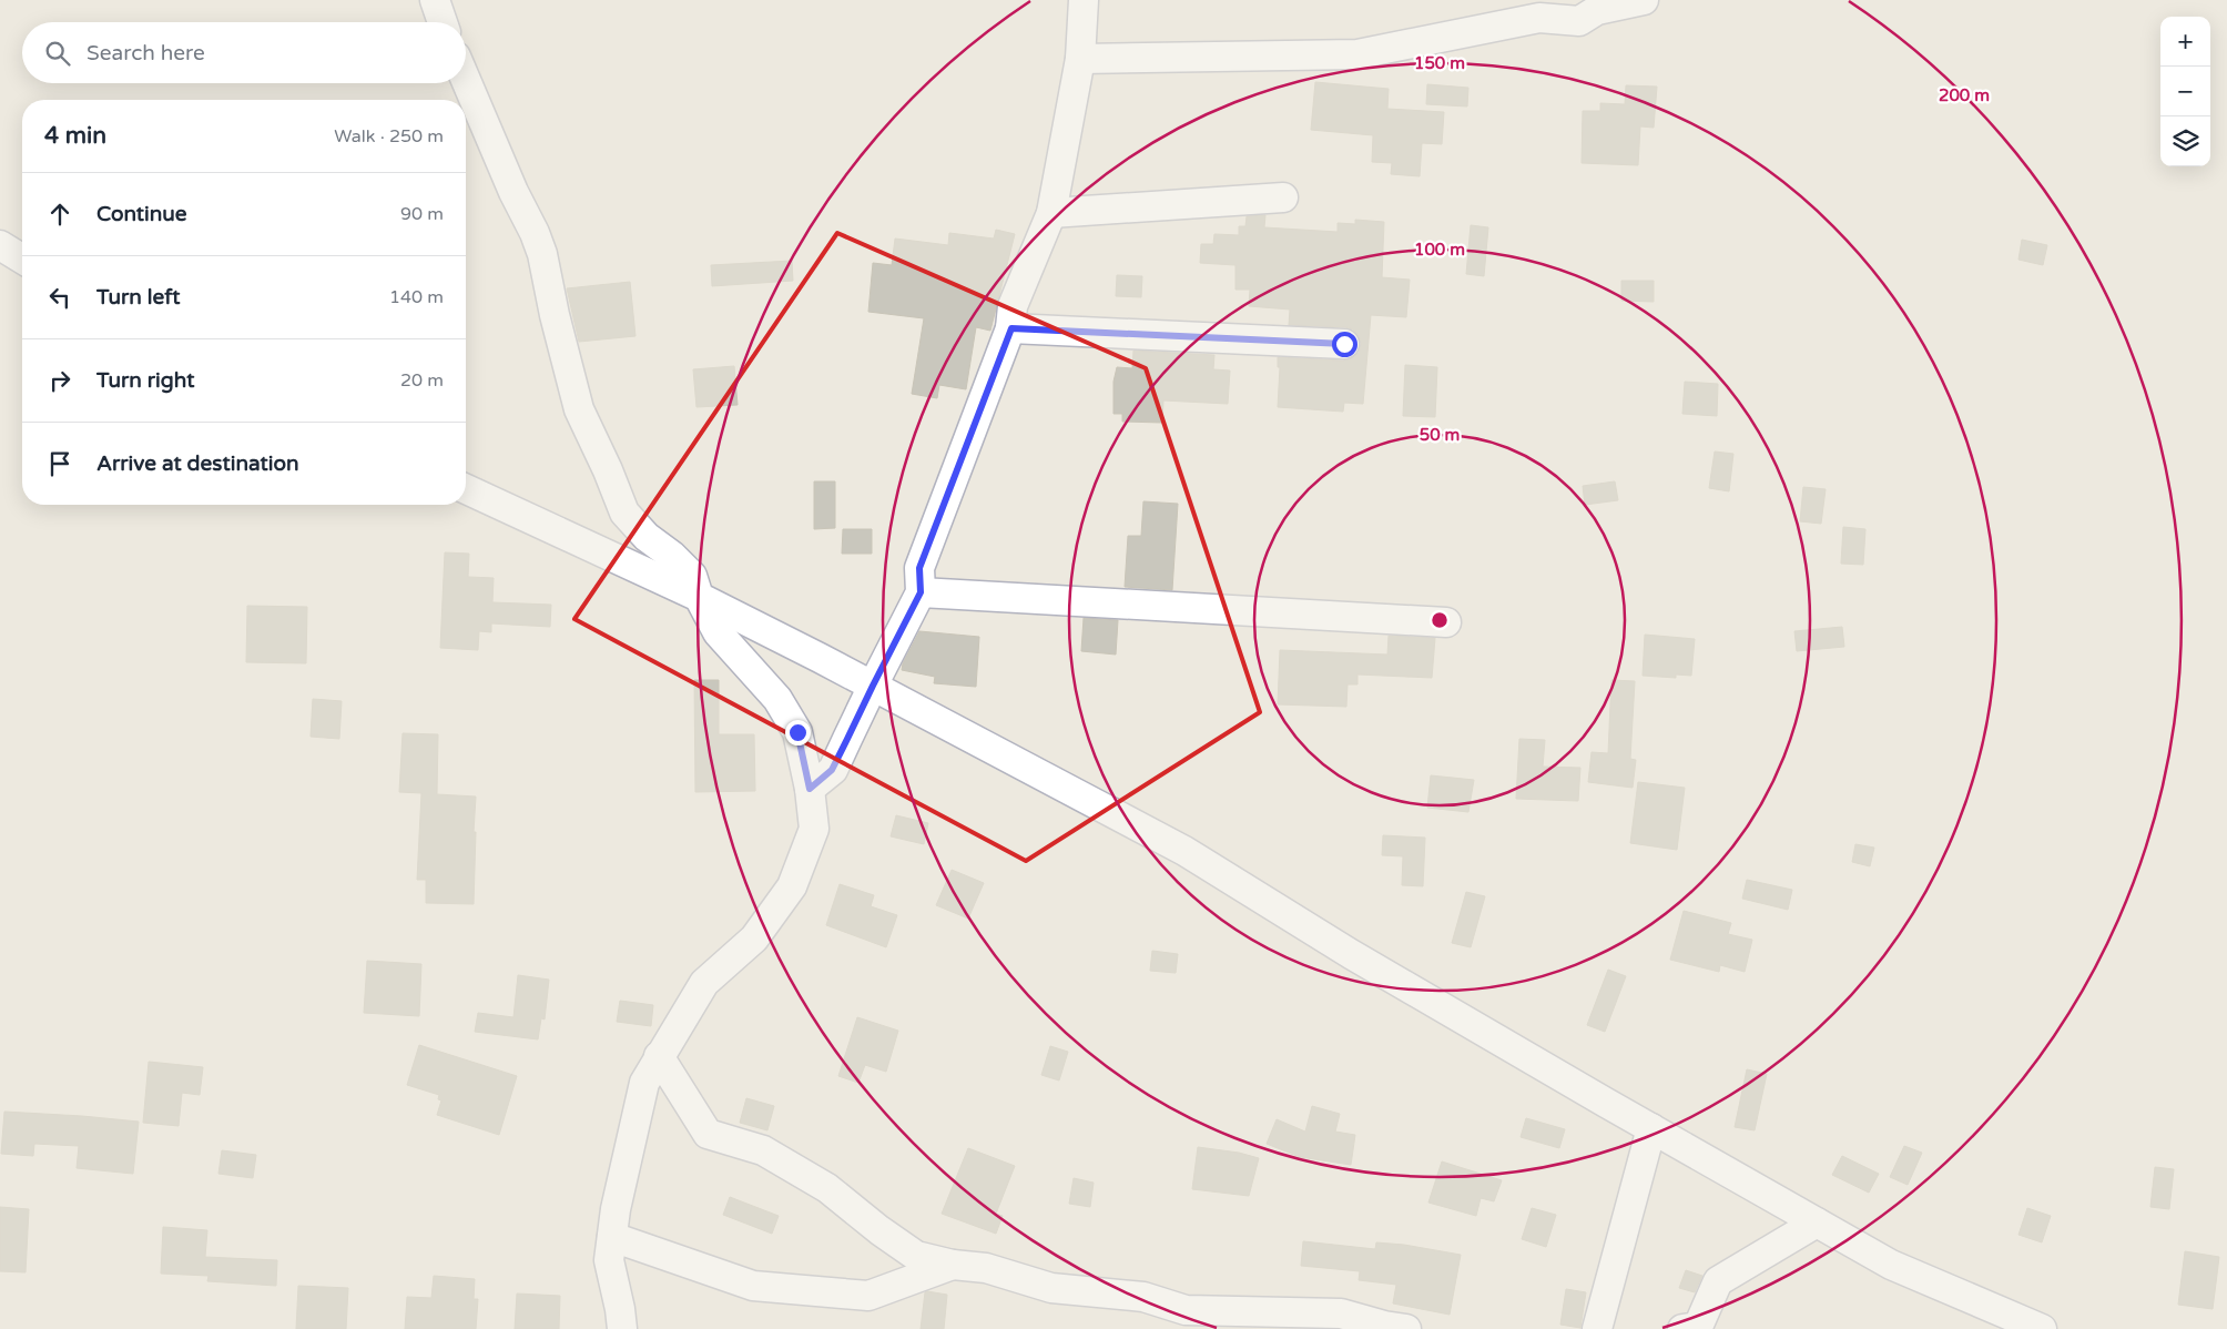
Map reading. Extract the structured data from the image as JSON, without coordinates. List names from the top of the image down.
{
  "page": {
    "map_buttons": ["+", "−"],
    "search": "Search here",
    "heading": ["4 min", "Walk · 250 m"],
    "list": [
      ["Continue", "90 m"],
      ["Turn left", "140 m"],
      ["Turn right", "20 m"],
      "Arrive at destination"
    ]
  },
  "rings": [
    "150 m",
    "200 m",
    "100 m",
    "50 m"
  ]
}
